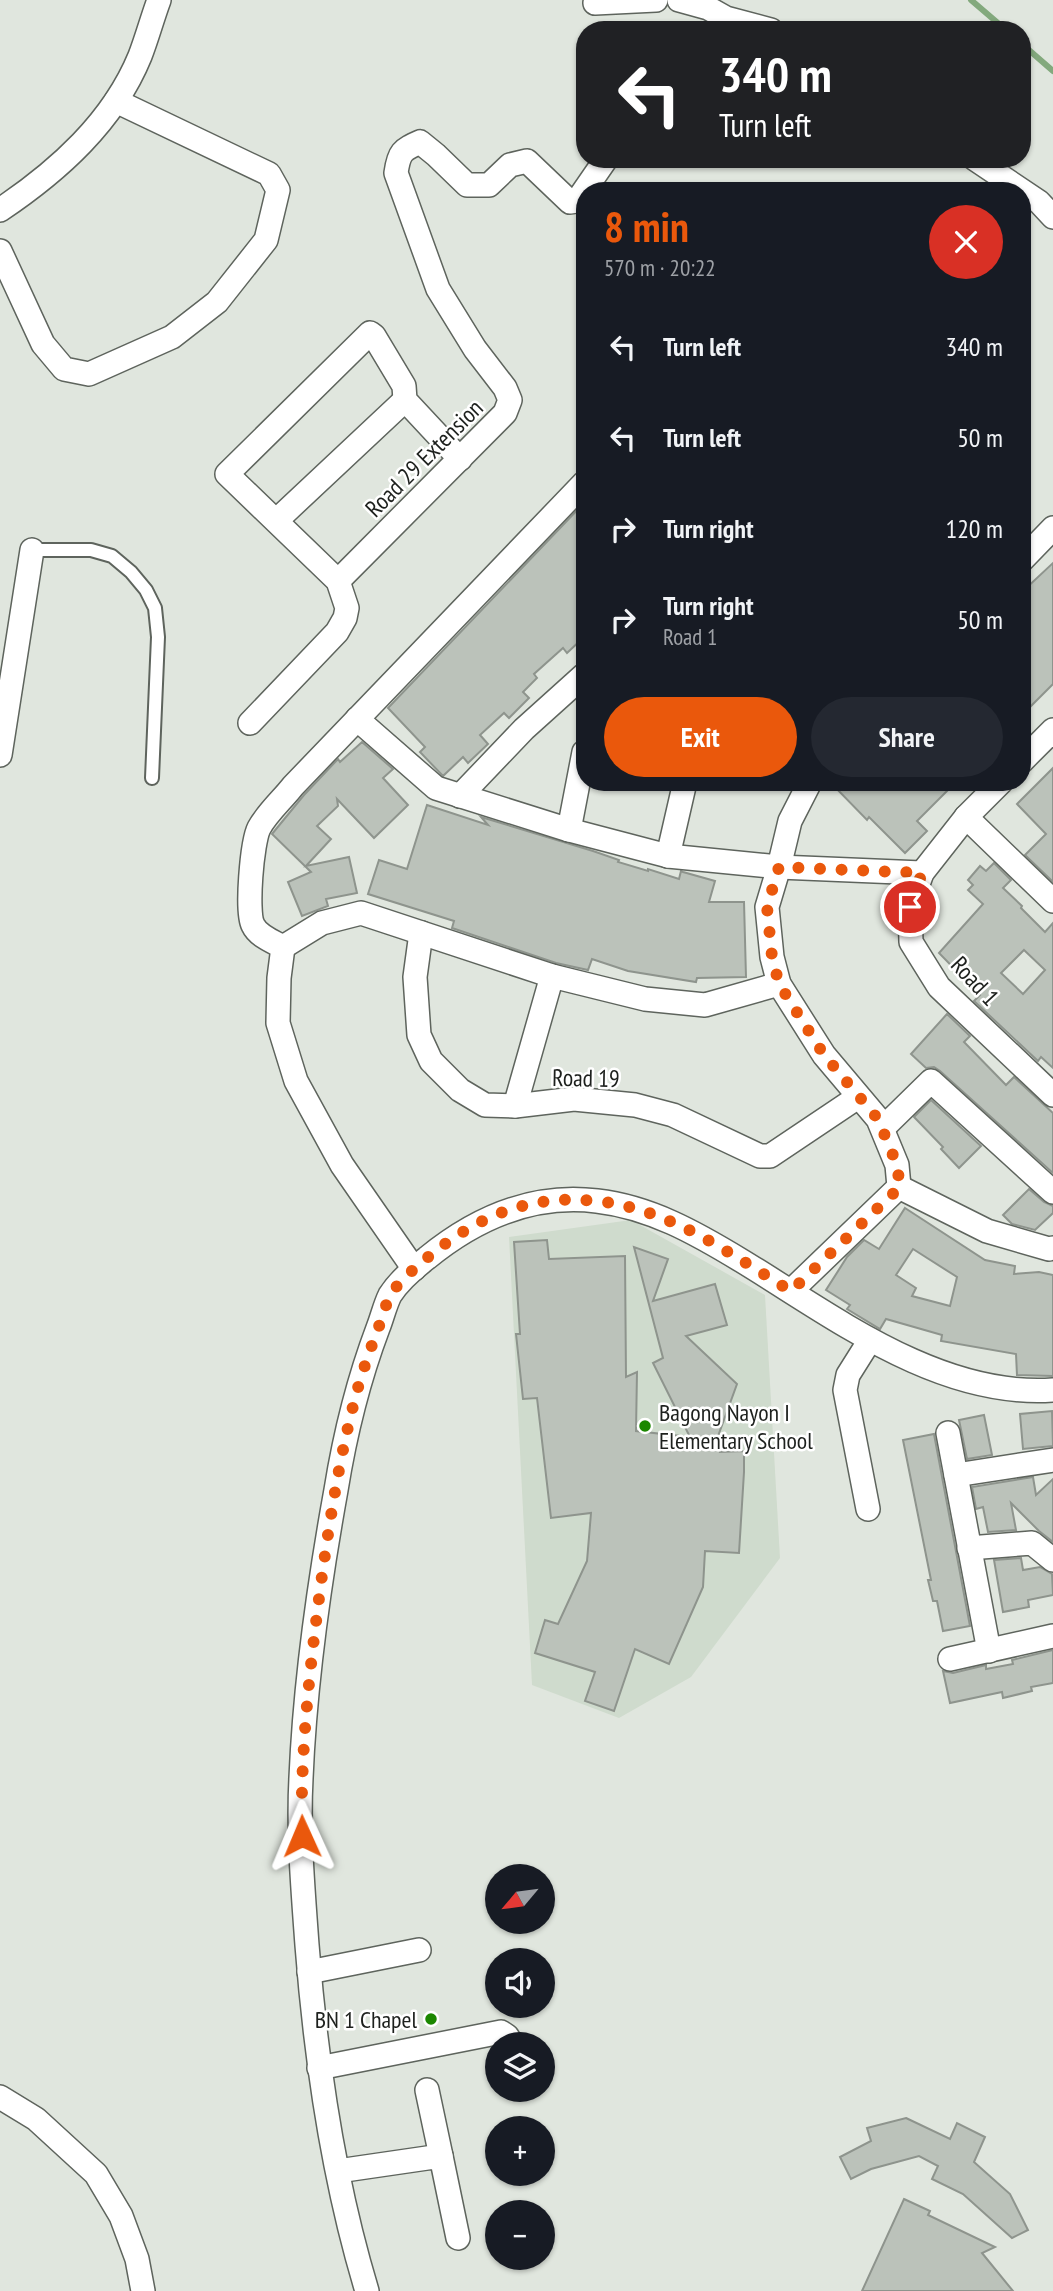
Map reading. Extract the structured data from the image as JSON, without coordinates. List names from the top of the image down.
{
  "streets": {
    "street": ["Road 29 Extension", "Road 1", "Road 19"]
  },
  "places": ["Bagong Nayon I Elementary School", "BN 1 Chapel"],
  "north": "bottom left",
  "page": {
    "turn": ["340 m", "Turn left"],
    "heading": ["8 min", "570 m · 20:22"],
    "list": [
      {
        "name": "Turn left",
        "value": "340 m"
      },
      {
        "name": "Turn left",
        "value": "50 m"
      },
      {
        "name": "Turn right",
        "value": "120 m"
      },
      {
        "name": "Turn right",
        "note": "Road 1",
        "value": "50 m"
      }
    ],
    "buttons": ["Exit", "Share"],
    "map_buttons": ["+", "−"]
  }
}
